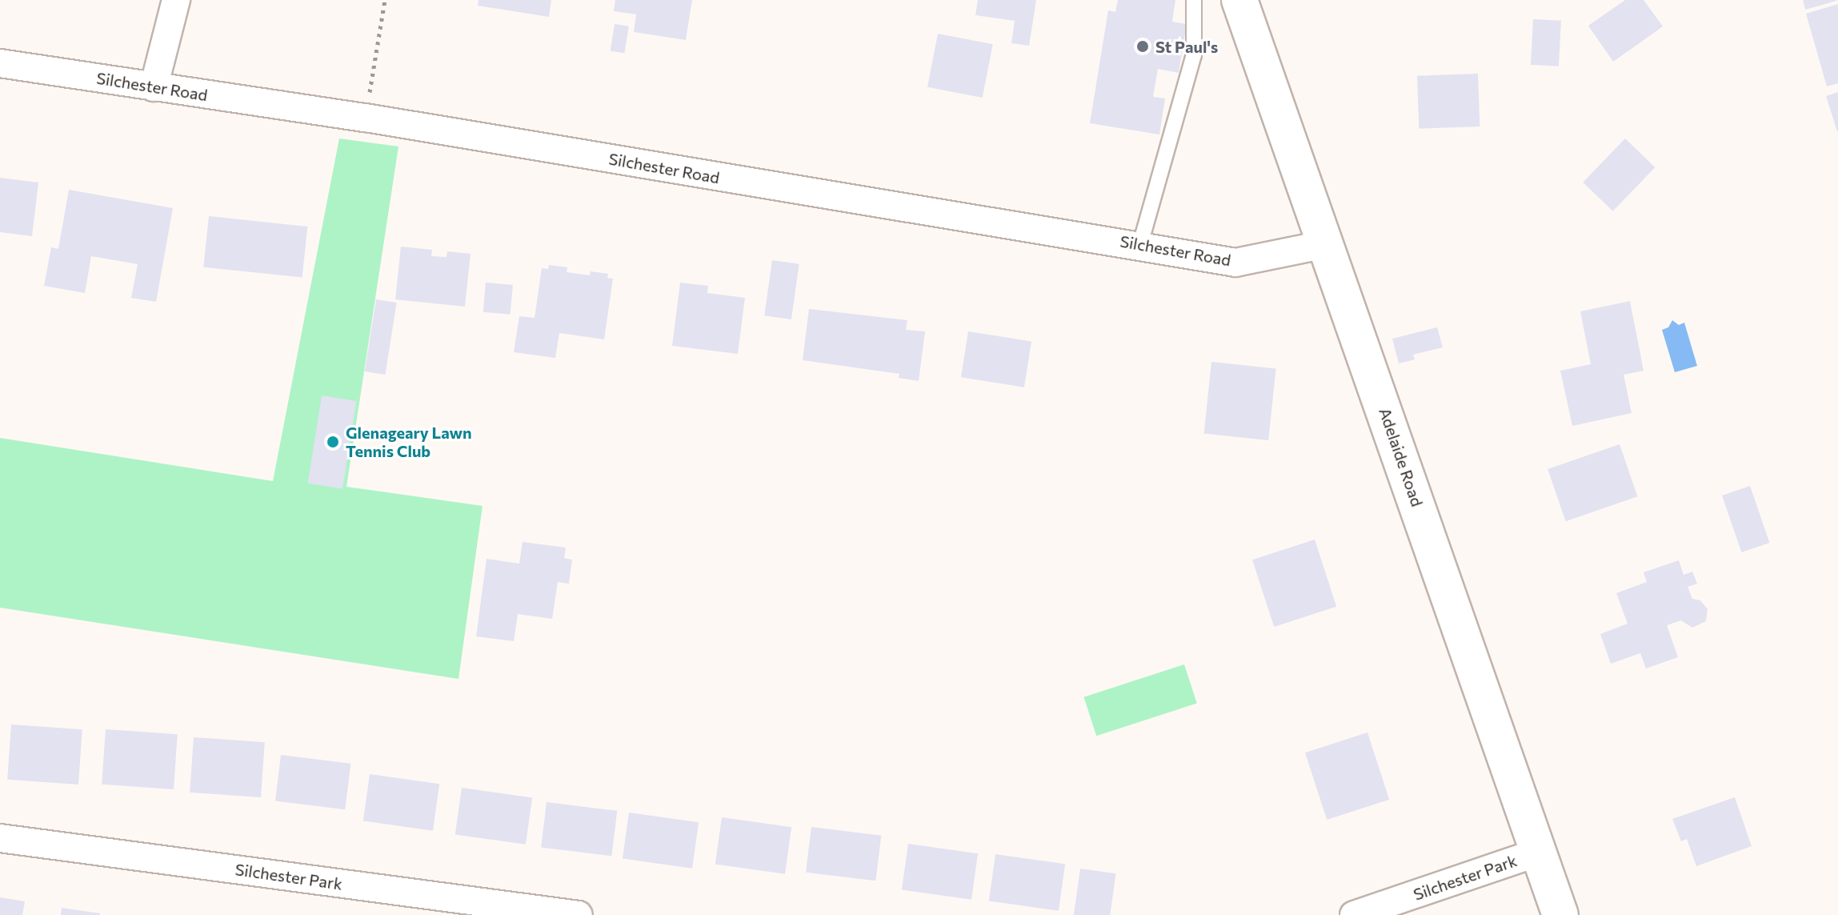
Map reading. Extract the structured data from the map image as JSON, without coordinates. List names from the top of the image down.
{
  "streets": {
    "street": ["Silchester Road", "Adelaide Road", "Silchester Park"]
  },
  "crossings": [
    ["Silchester Road", "Adelaide Road"],
    ["Adelaide Road", "Silchester Park"]
  ],
  "places": ["St Paul's", "Glenageary Lawn Tennis Club"]
}
